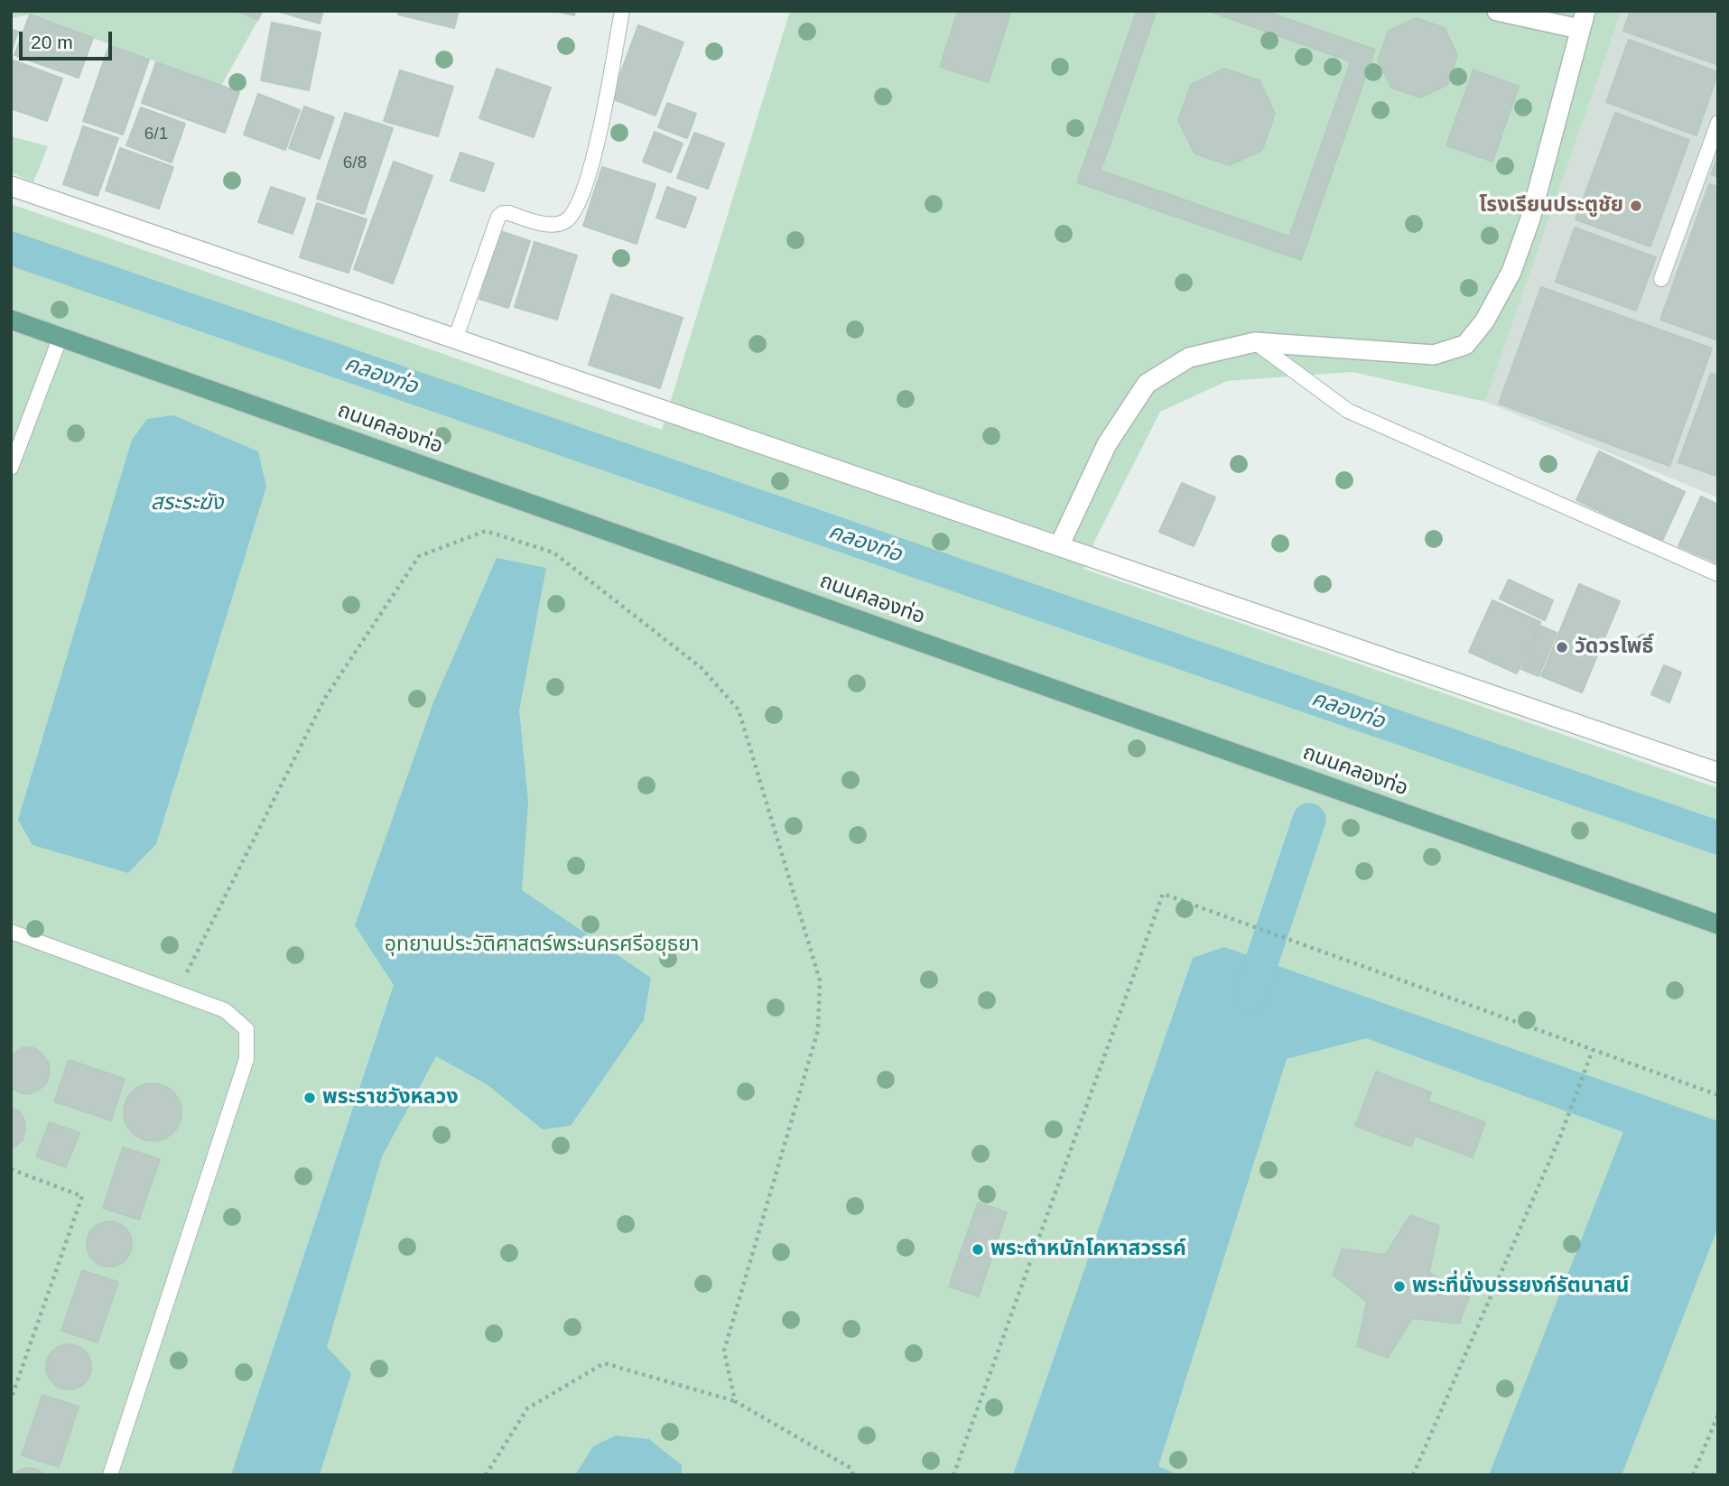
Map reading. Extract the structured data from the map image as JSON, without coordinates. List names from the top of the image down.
{
  "streets": {
    "main road": ["ถนนคลองท่อ"]
  },
  "water": ["คลองท่อ", "สระระฆัง"],
  "parks": ["อุทยานประวัติศาสตร์พระนครศรีอยุธยา"],
  "places": [
    "โรงเรียนประตูชัย",
    "วัดวรโพธิ์",
    "พระราชวังหลวง",
    "พระตำหนักโคหาสวรรค์",
    "พระที่นั่งบรรยงก์รัตนาสน์"
  ],
  "house_numbers": ["6/1", "6/8"],
  "scale_bar": "20 m"
}
